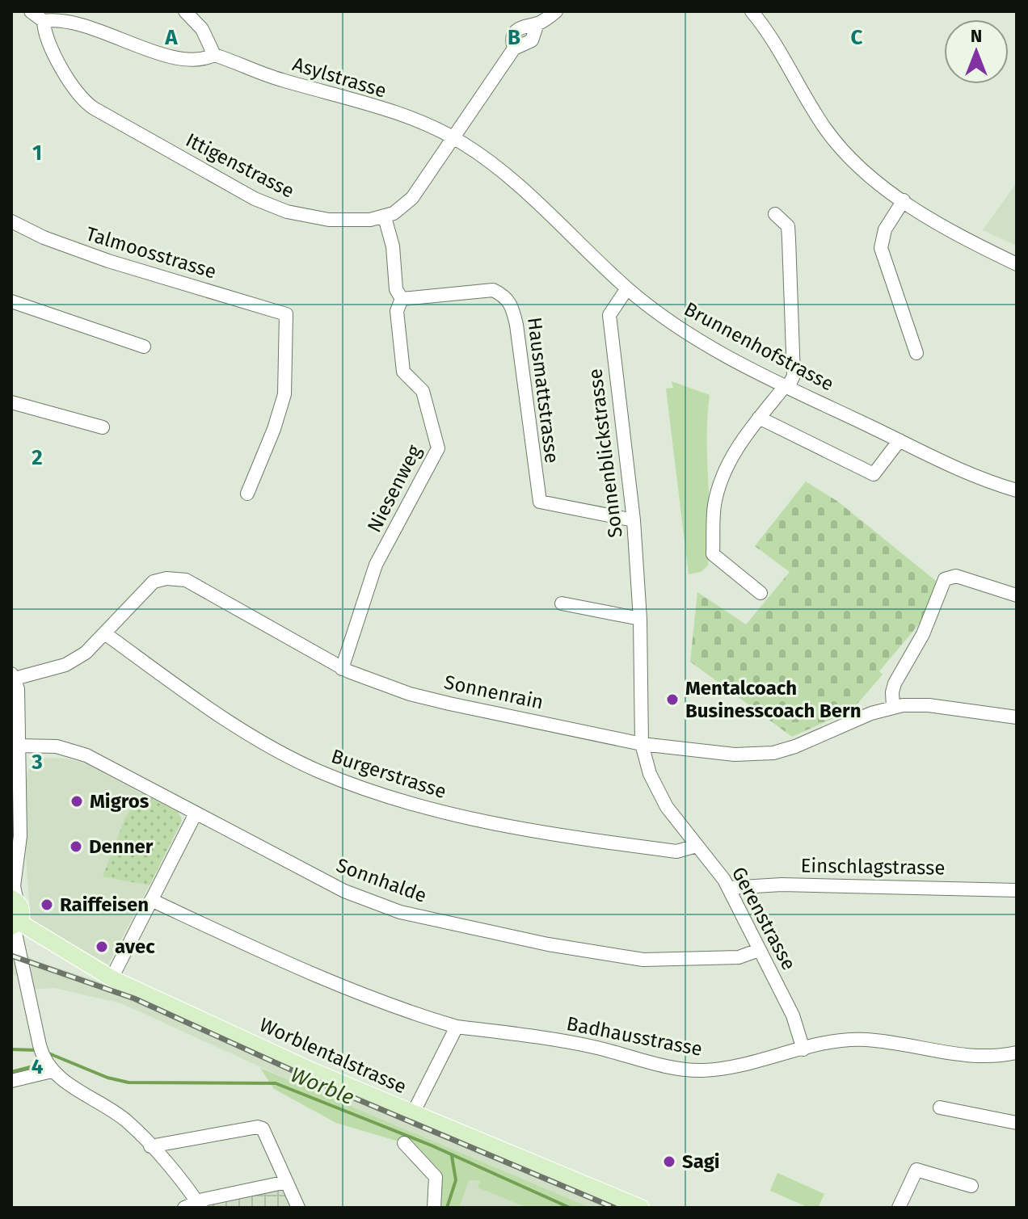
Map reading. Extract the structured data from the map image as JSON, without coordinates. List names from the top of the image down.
{
  "streets": {
    "main road": ["Worblentalstrasse"],
    "street": [
      "Asylstrasse",
      "Ittigenstrasse",
      "Talmoosstrasse",
      "Brunnenhofstrasse",
      "Hausmattstrasse",
      "Sonnenblickstrasse",
      "Niesenweg",
      "Sonnenrain",
      "Burgerstrasse",
      "Einschlagstrasse",
      "Sonnhalde",
      "Gerenstrasse",
      "Badhausstrasse"
    ]
  },
  "crossings": [
    ["Asylstrasse", "Brunnenhofstrasse"],
    ["Ittigenstrasse", "Niesenweg"],
    ["Brunnenhofstrasse", "Sonnenblickstrasse"],
    ["Hausmattstrasse", "Sonnenblickstrasse"],
    ["Hausmattstrasse", "Niesenweg"],
    ["Sonnenblickstrasse", "Sonnenrain"],
    ["Sonnenblickstrasse", "Gerenstrasse"],
    ["Niesenweg", "Sonnenrain"],
    ["Sonnenrain", "Burgerstrasse"],
    ["Sonnenrain", "Gerenstrasse"],
    ["Burgerstrasse", "Gerenstrasse"],
    ["Einschlagstrasse", "Gerenstrasse"],
    ["Sonnhalde", "Gerenstrasse"],
    ["Gerenstrasse", "Badhausstrasse"]
  ],
  "water": ["Worble"],
  "places": [
    "Mentalcoach Businesscoach Bern",
    "Migros",
    "Denner",
    "Raiffeisen",
    "avec",
    "Sagi"
  ],
  "north": "top",
  "grid": {
    "columns": ["A", "B", "C"],
    "rows": [
      "1",
      "2",
      "3",
      "4"
    ]
  }
}
